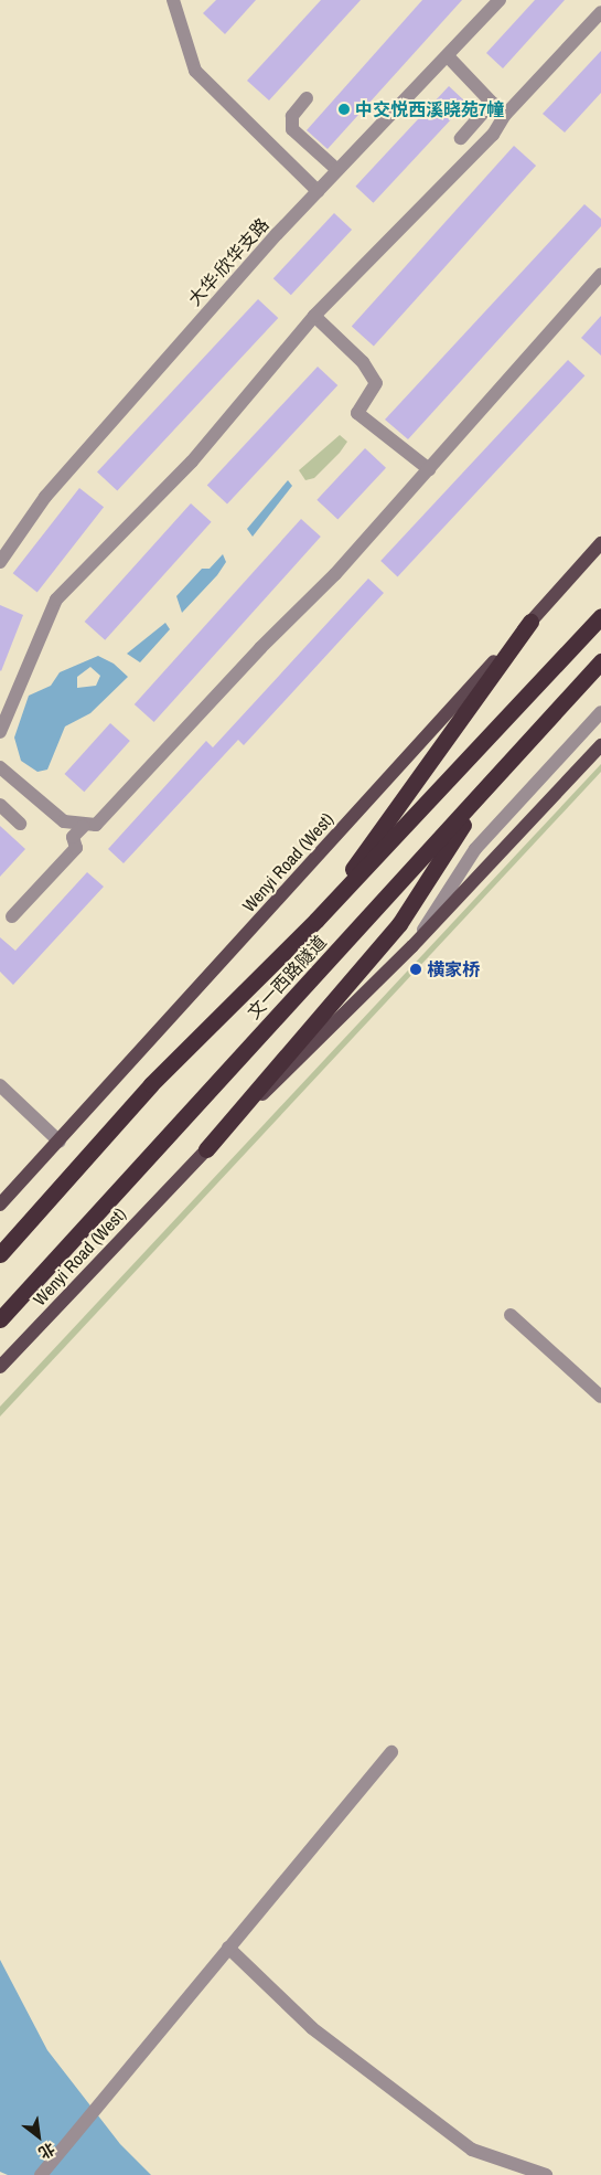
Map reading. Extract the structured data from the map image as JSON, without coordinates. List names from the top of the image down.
{
  "streets": {
    "highway": ["文一西路隧道"],
    "main road": ["Wenyi Road (West)"],
    "street": ["大华·欣华支路"]
  },
  "places": ["中交悦西溪晓苑7幢", "横家桥"],
  "north": "bottom right"
}
